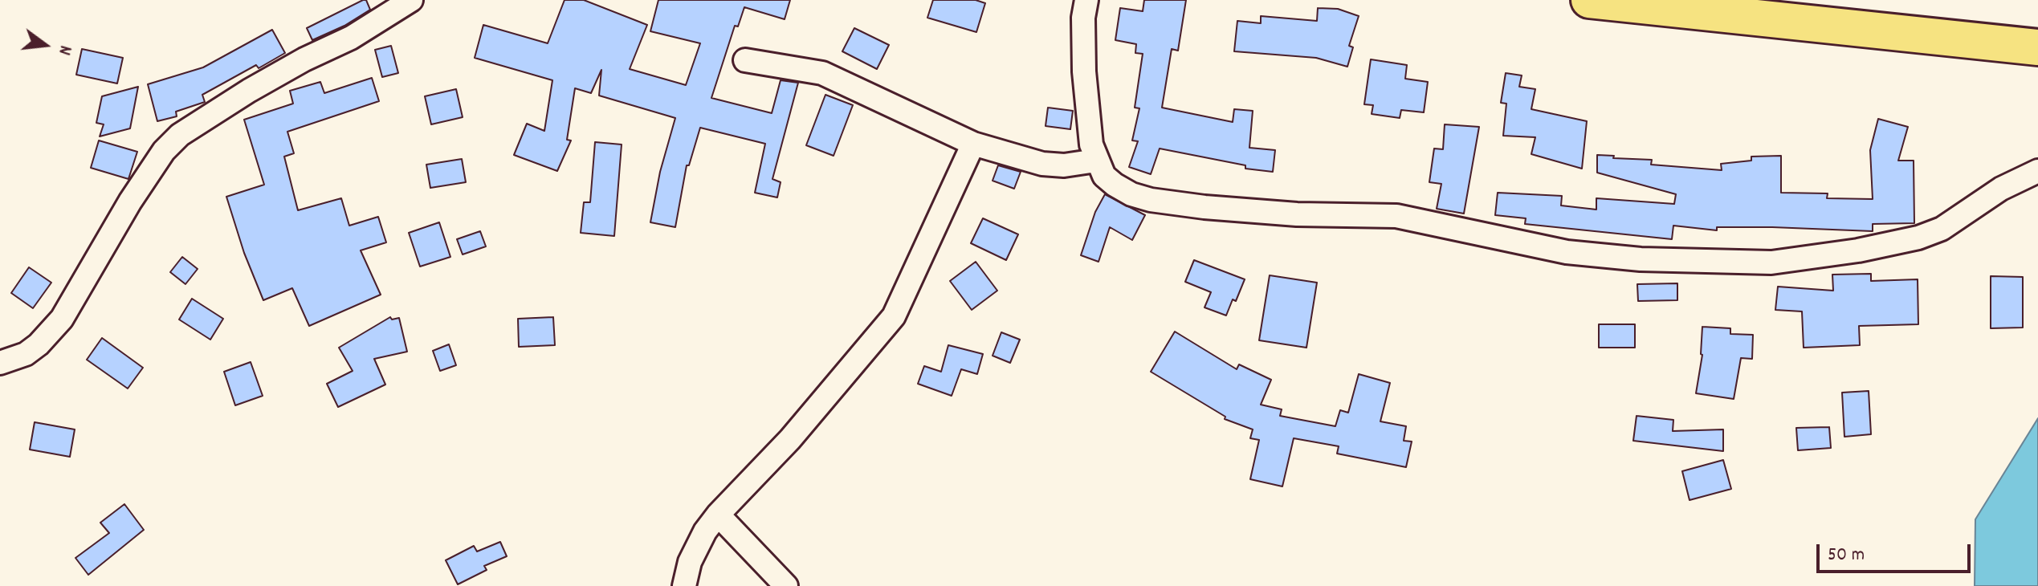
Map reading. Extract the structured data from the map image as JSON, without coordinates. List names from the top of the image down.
{
  "scale_bar": "50 m",
  "north": "right"
}
